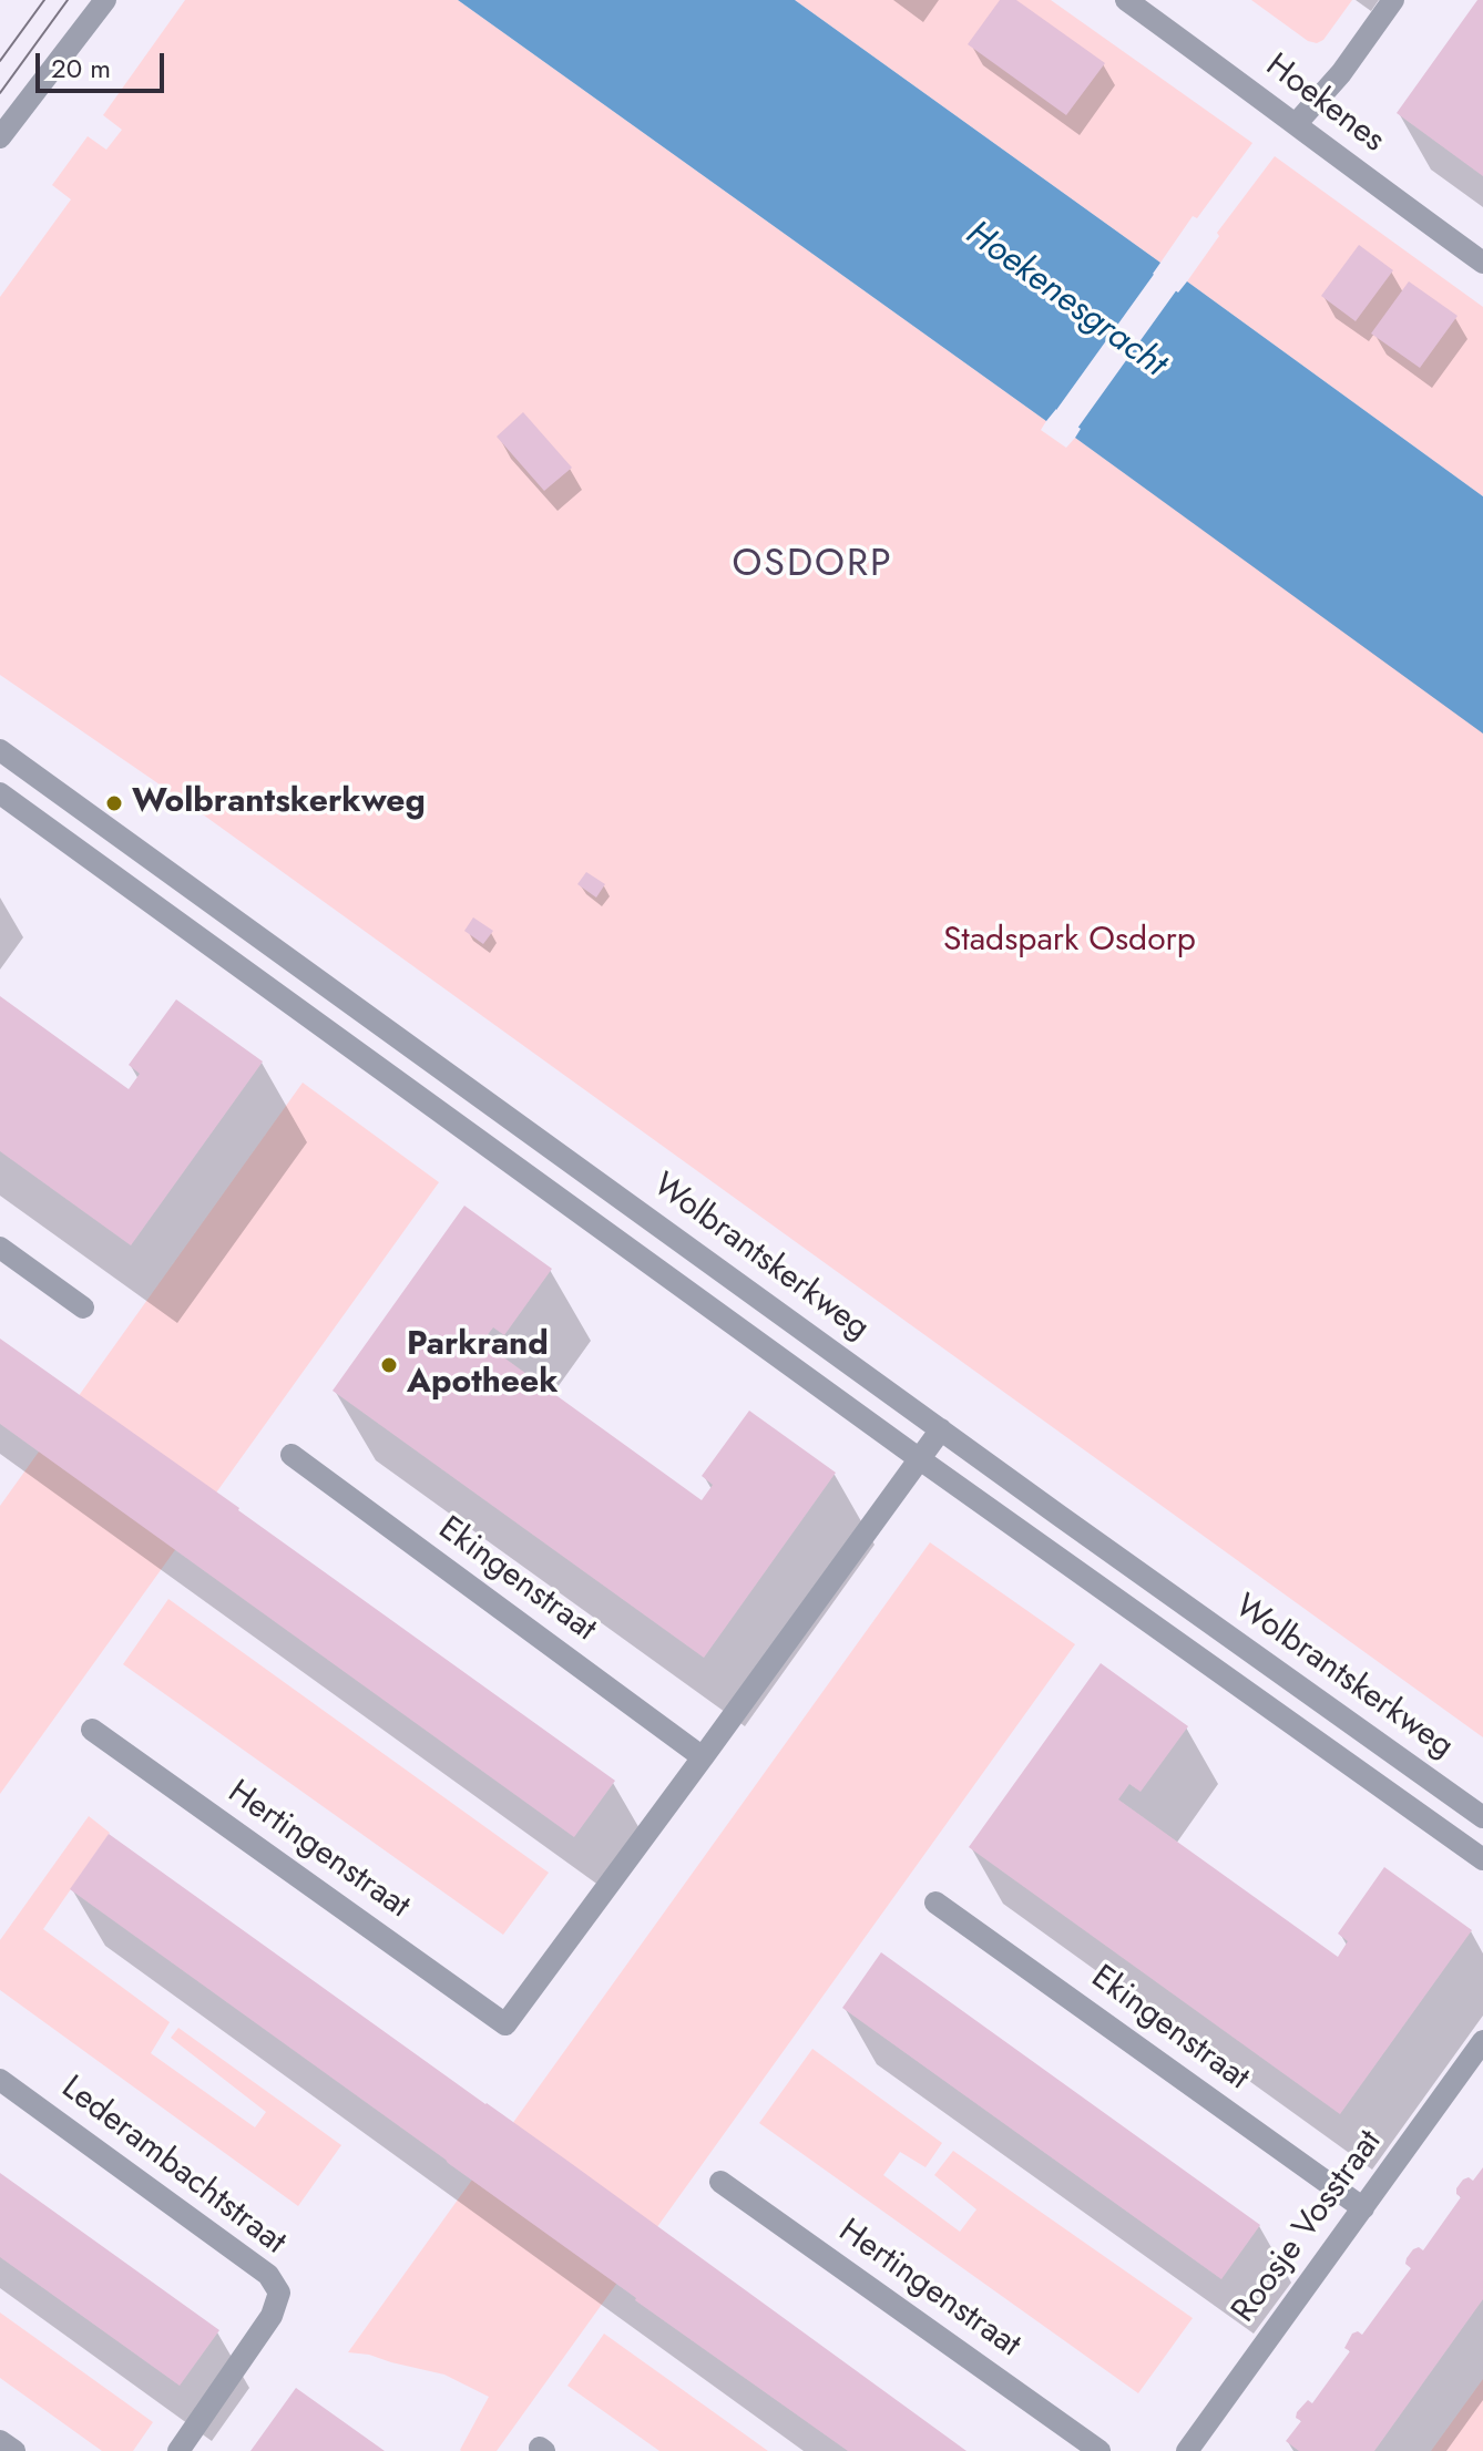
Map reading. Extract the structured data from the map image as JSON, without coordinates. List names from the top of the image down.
{
  "streets": {
    "street": [
      "Hoekenes",
      "Wolbrantskerkweg",
      "Ekingenstraat",
      "Hertingenstraat",
      "Lederambachtstraat",
      "Roosje Vosstraat"
    ]
  },
  "crossings": [
    ["Ekingenstraat", "Hertingenstraat"],
    ["Ekingenstraat", "Roosje Vosstraat"]
  ],
  "districts": ["OSDORP"],
  "water": ["Hoekenesgracht"],
  "parks": ["Stadspark Osdorp"],
  "places": ["Wolbrantskerkweg", "Parkrand Apotheek"],
  "scale_bar": "20 m"
}
